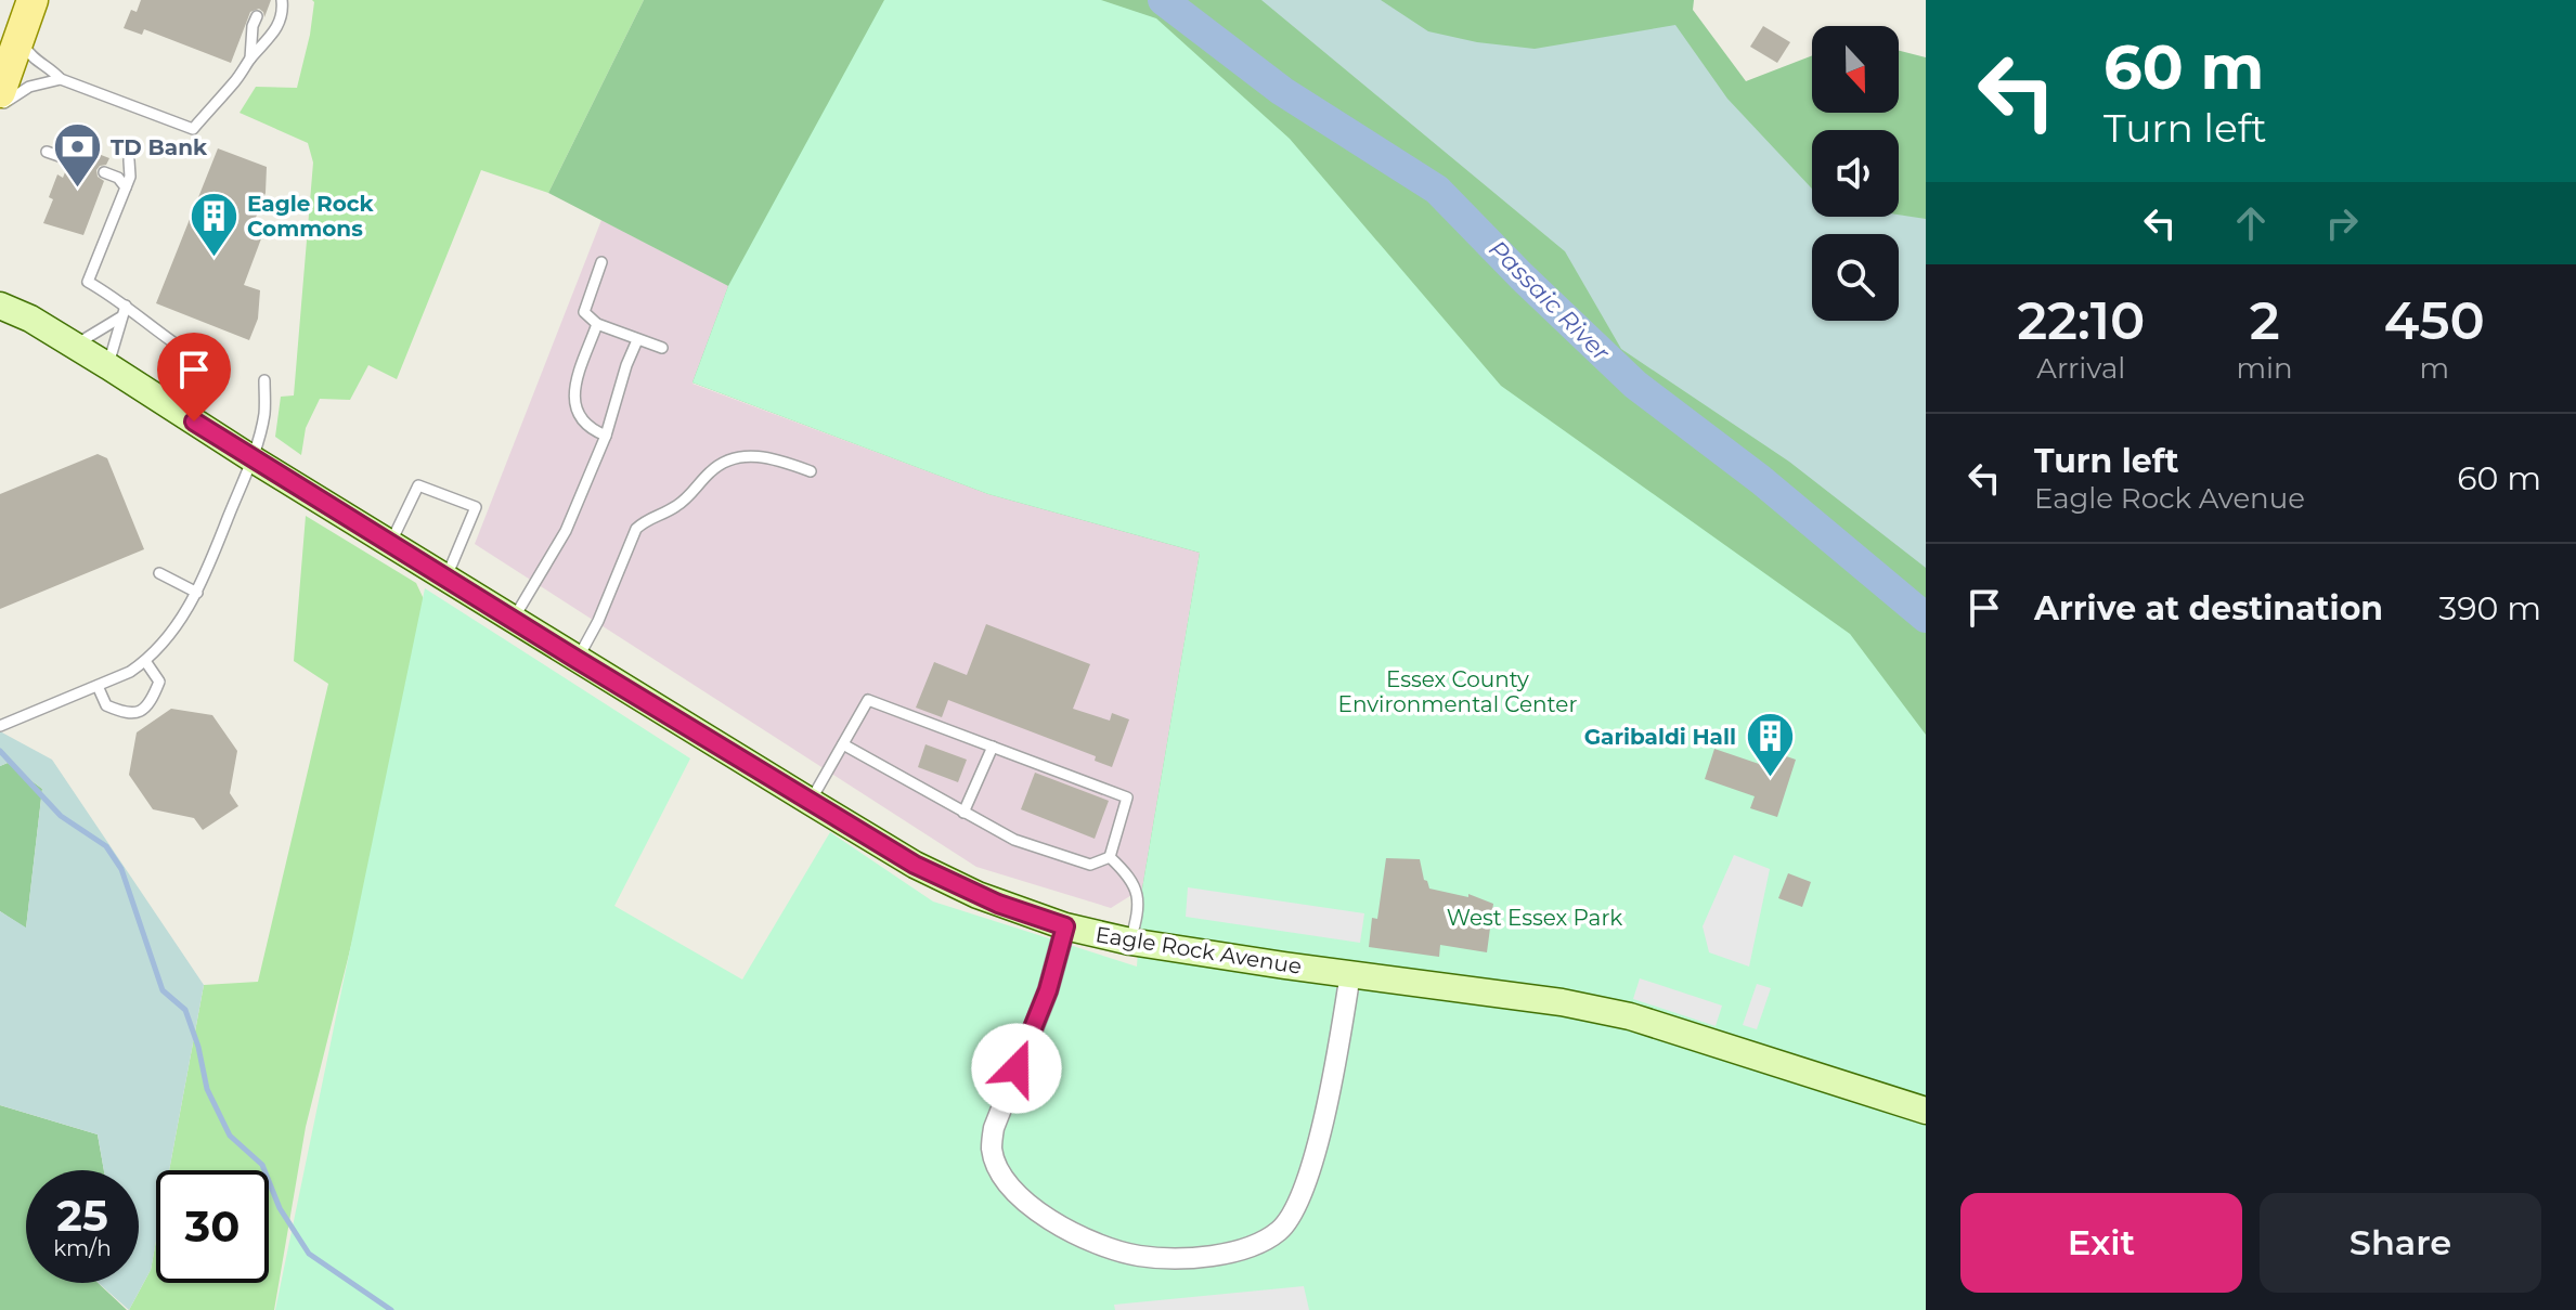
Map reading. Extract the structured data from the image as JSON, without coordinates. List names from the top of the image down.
{
  "streets": {
    "main road": ["Eagle Rock Avenue"]
  },
  "water": ["Passaic River"],
  "parks": ["Essex County Environmental Center", "West Essex Park"],
  "places": {
    "bank": ["TD Bank"],
    "building": ["Eagle Rock Commons", "Garibaldi Hall"]
  },
  "north": "bottom",
  "page": {
    "turn": ["60 m", "Turn left"],
    "eta": [
      "22:10",
      "Arrival",
      "2",
      "min",
      "450",
      "m"
    ],
    "list": [
      {
        "name": "Turn left",
        "note": "Eagle Rock Avenue",
        "value": "60 m"
      },
      {
        "name": "Arrive at destination",
        "value": "390 m"
      }
    ],
    "speed": "25 km/h",
    "limit": "30",
    "buttons": ["Exit", "Share"]
  }
}
